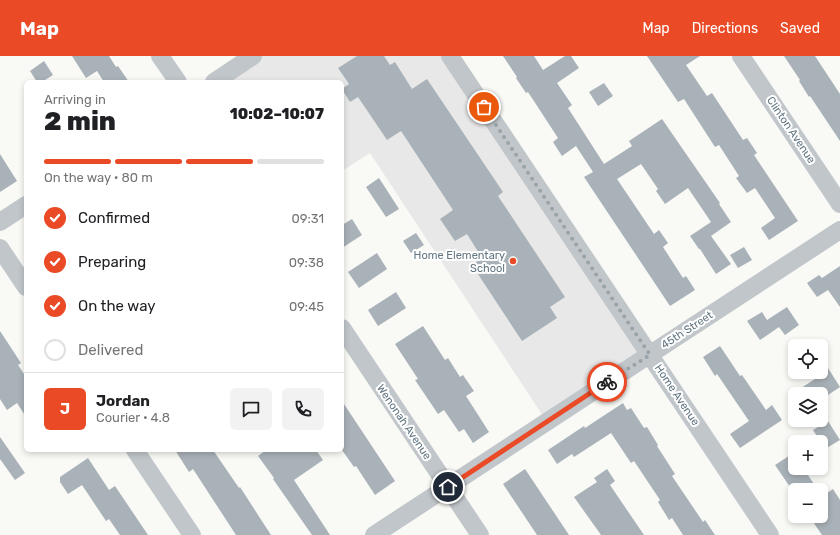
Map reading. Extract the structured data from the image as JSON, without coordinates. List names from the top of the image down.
{
  "streets": {
    "street": [
      "Clinton Avenue",
      "45th Street",
      "Home Avenue",
      "Wenonah Avenue"
    ]
  },
  "crossings": [
    ["45th Street", "Home Avenue"],
    ["45th Street", "Wenonah Avenue"]
  ],
  "places": ["Home Elementary School"],
  "page": {
    "header": "Map",
    "nav": ["Map", "Directions", "Saved"],
    "heading": ["2 min", "Arriving in", "10:02–10:07"],
    "panel": ["Jordan", "Courier · 4.8"],
    "bar": "On the way · 80 m",
    "list": [
      ["Confirmed", "09:31"],
      ["Preparing", "09:38"],
      ["On the way", "09:45"],
      "Delivered"
    ],
    "map_buttons": ["+", "−"],
    "round": "J"
  }
}
